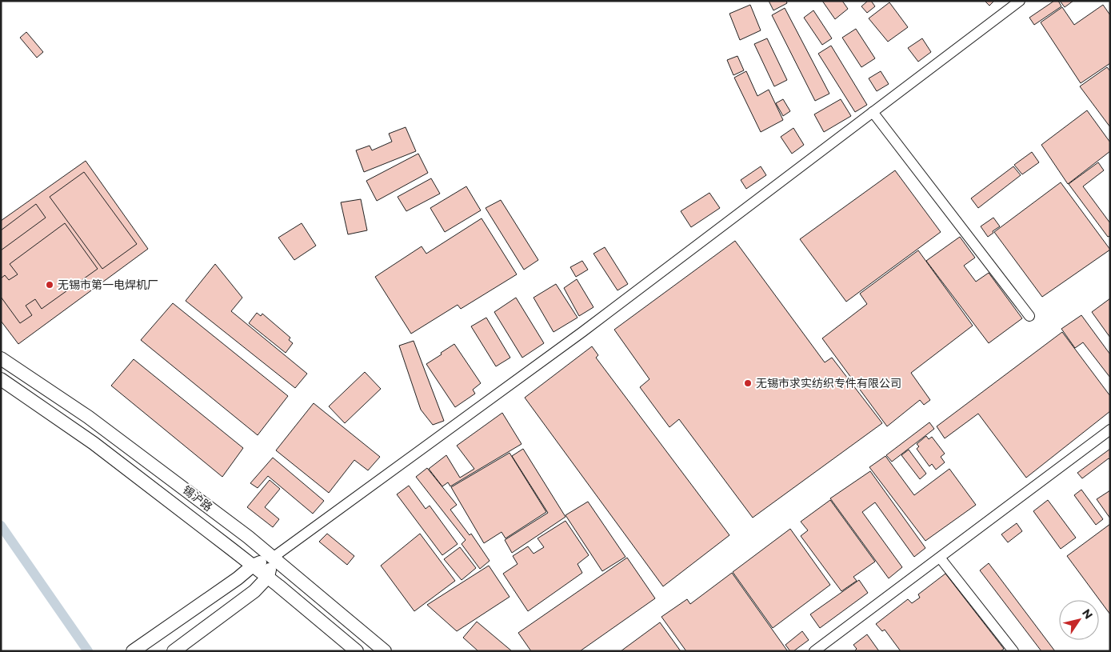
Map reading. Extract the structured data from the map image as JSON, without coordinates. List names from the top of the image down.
{
  "streets": {
    "main road": ["锡沪路"]
  },
  "places": ["无锡市第一电焊机厂", "无锡市求实纺织专件有限公司"],
  "north": "top right"
}
